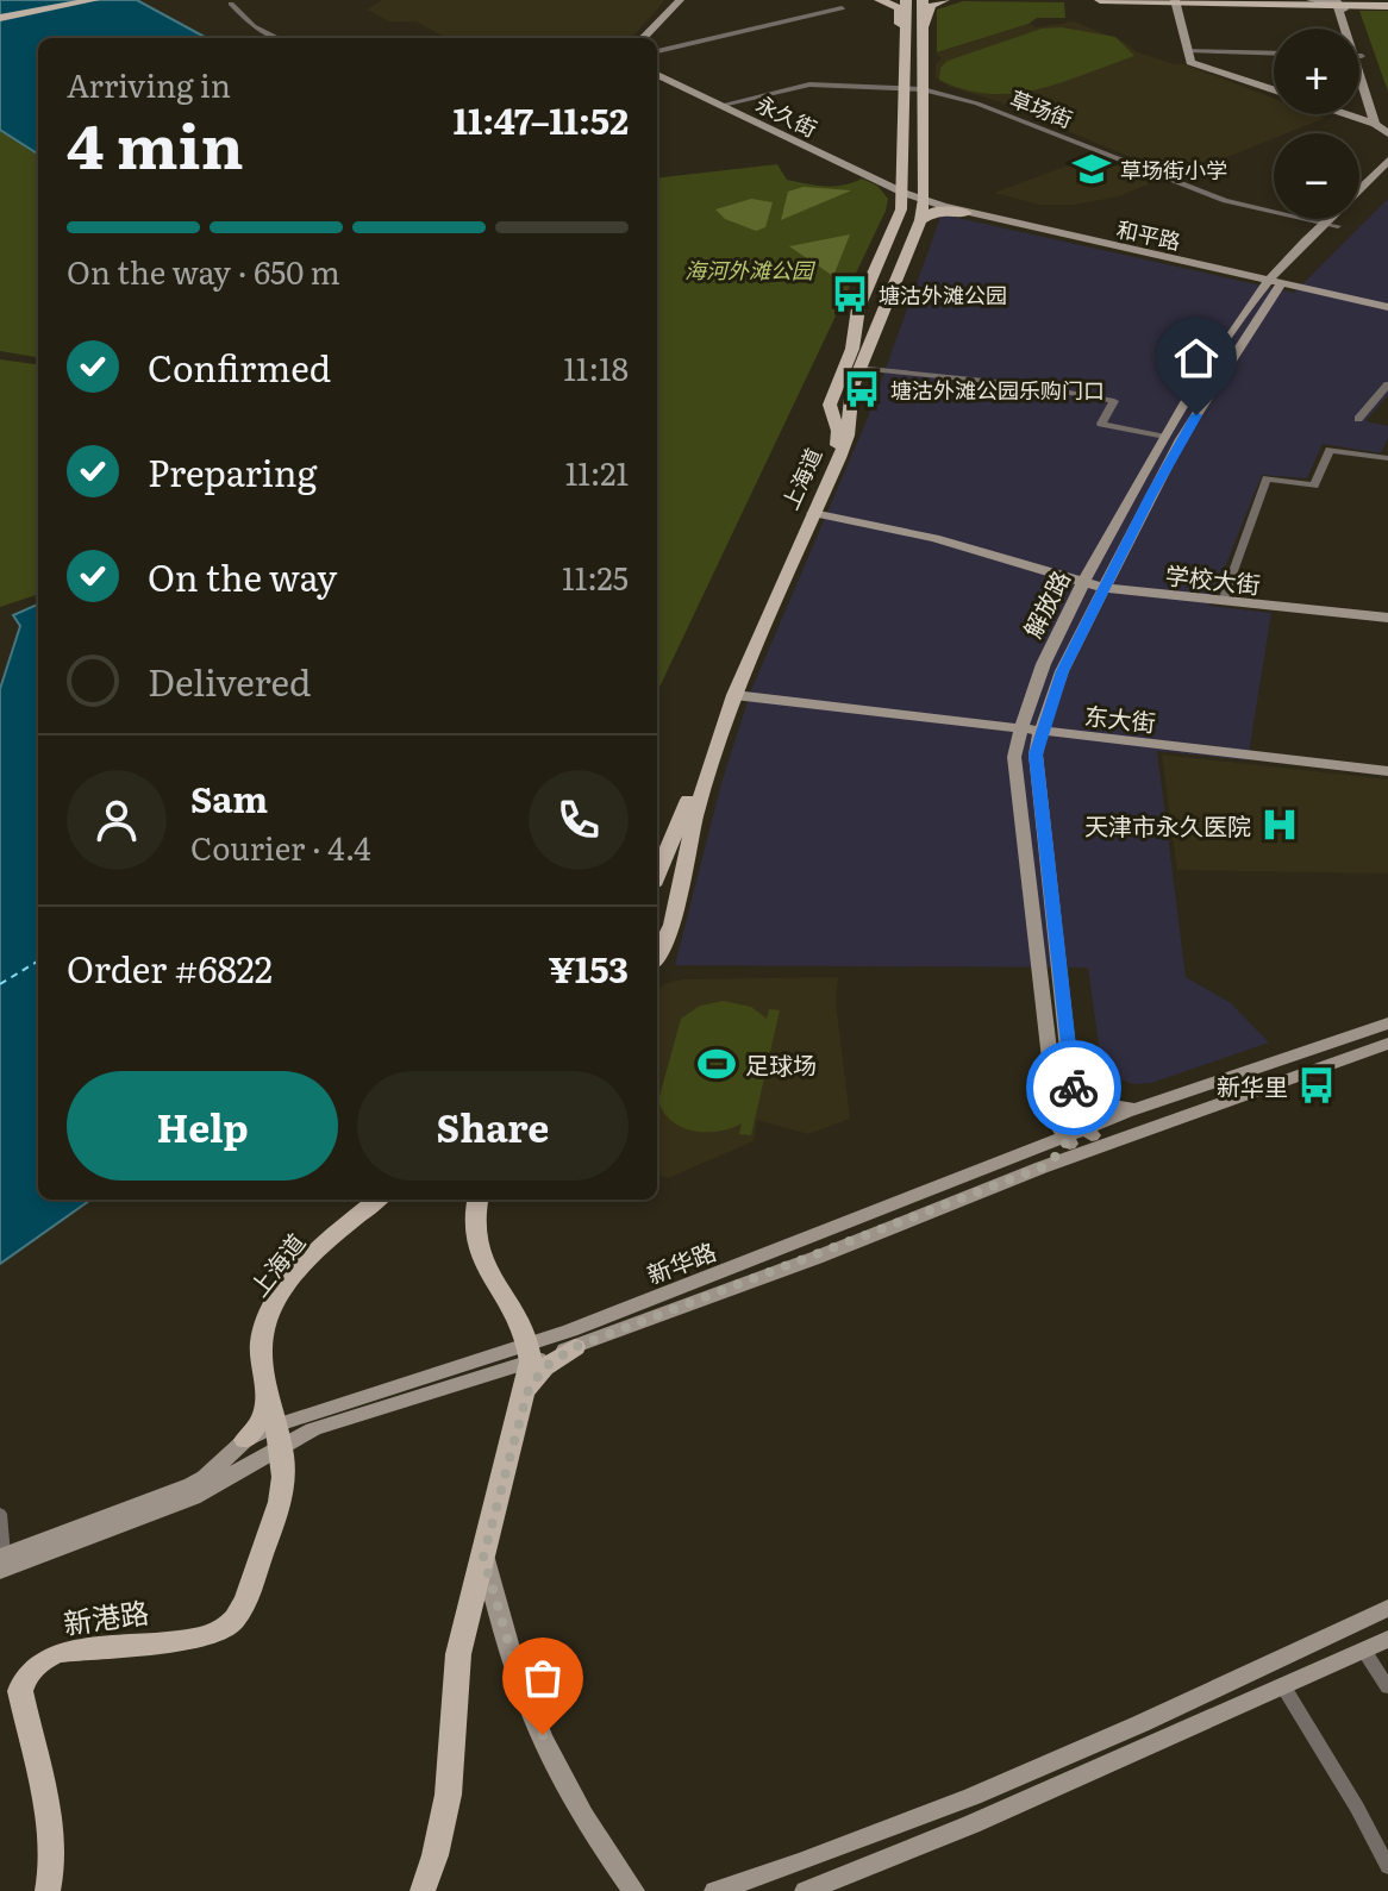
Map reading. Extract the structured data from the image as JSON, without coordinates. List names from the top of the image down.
{
  "streets": {
    "main road": ["上海道", "新港路"],
    "street": [
      "草场街",
      "永久街",
      "和平路",
      "学校大街",
      "解放路",
      "东大街",
      "新华路"
    ]
  },
  "crossings": [
    ["草场街", "永久街"],
    ["草场街", "上海道"],
    ["草场街", "解放路"],
    ["永久街", "和平路"],
    ["永久街", "上海道"],
    ["和平路", "上海道"],
    ["和平路", "解放路"],
    ["上海道", "学校大街"],
    ["上海道", "东大街"],
    ["上海道", "新华路"],
    ["上海道", "新港路"],
    ["学校大街", "解放路"],
    ["解放路", "东大街"],
    ["解放路", "新华路"],
    ["新华路", "新港路"]
  ],
  "parks": ["海河外滩公园"],
  "places": {
    "school or university": ["草场街小学"],
    "bus stop": ["塘沽外滩公园", "塘沽外滩公园乐购门口", "新华里"],
    "hospital": ["天津市永久医院"],
    "sports": ["足球场"]
  },
  "page": {
    "map_buttons": ["+", "−"],
    "heading": ["4 min", "Arriving in", "11:47–11:52"],
    "panel": [
      "Sam",
      "Courier · 4.4",
      "Order #6822",
      "¥153"
    ],
    "bar": "On the way · 650 m",
    "list": [
      ["Confirmed", "11:18"],
      ["Preparing", "11:21"],
      ["On the way", "11:25"],
      "Delivered"
    ],
    "buttons": ["Help", "Share"]
  }
}
